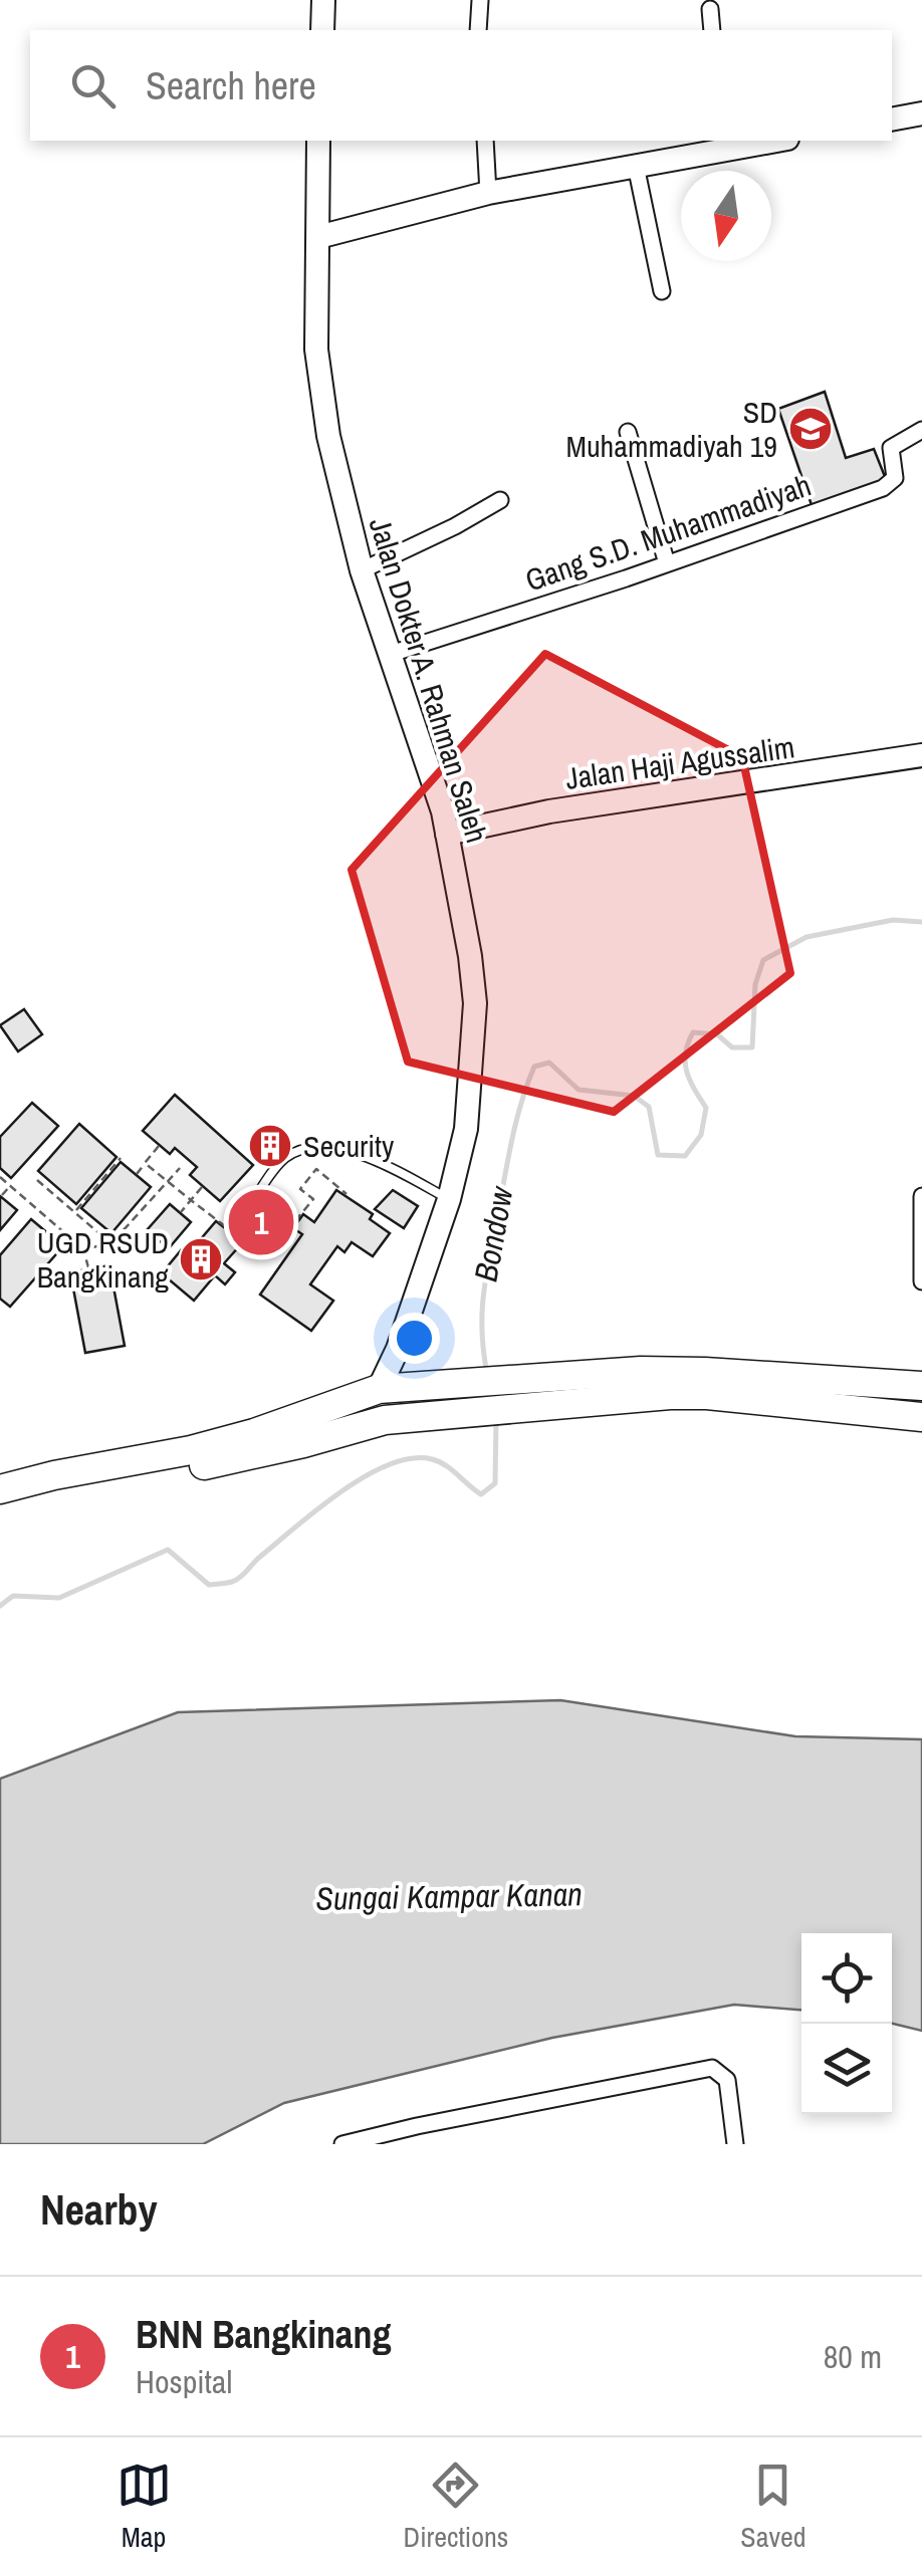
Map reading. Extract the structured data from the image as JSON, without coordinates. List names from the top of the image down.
{
  "streets": {
    "main road": ["Jalan Dokter A. Rahman Saleh", "Jalan Haji Agussalim"],
    "street": ["Gang S.D. Muhammadiyah"]
  },
  "crossings": [
    ["Gang S.D. Muhammadiyah", "Jalan Dokter A. Rahman Saleh"],
    ["Jalan Dokter A. Rahman Saleh", "Jalan Haji Agussalim"]
  ],
  "water": ["Bondow", "Sungai Kampar Kanan"],
  "places": {
    "school or university": ["SD Muhammadiyah 19"],
    "building": ["Security", "UGD RSUD Bangkinang"]
  },
  "north": "bottom",
  "page": {
    "search": "Search here",
    "pins": "1",
    "heading": "Nearby",
    "list": [
      {
        "mark": "1",
        "name": "BNN Bangkinang",
        "note": "Hospital",
        "value": "80 m"
      }
    ],
    "nav": ["Map", "Directions", "Saved"]
  }
}
